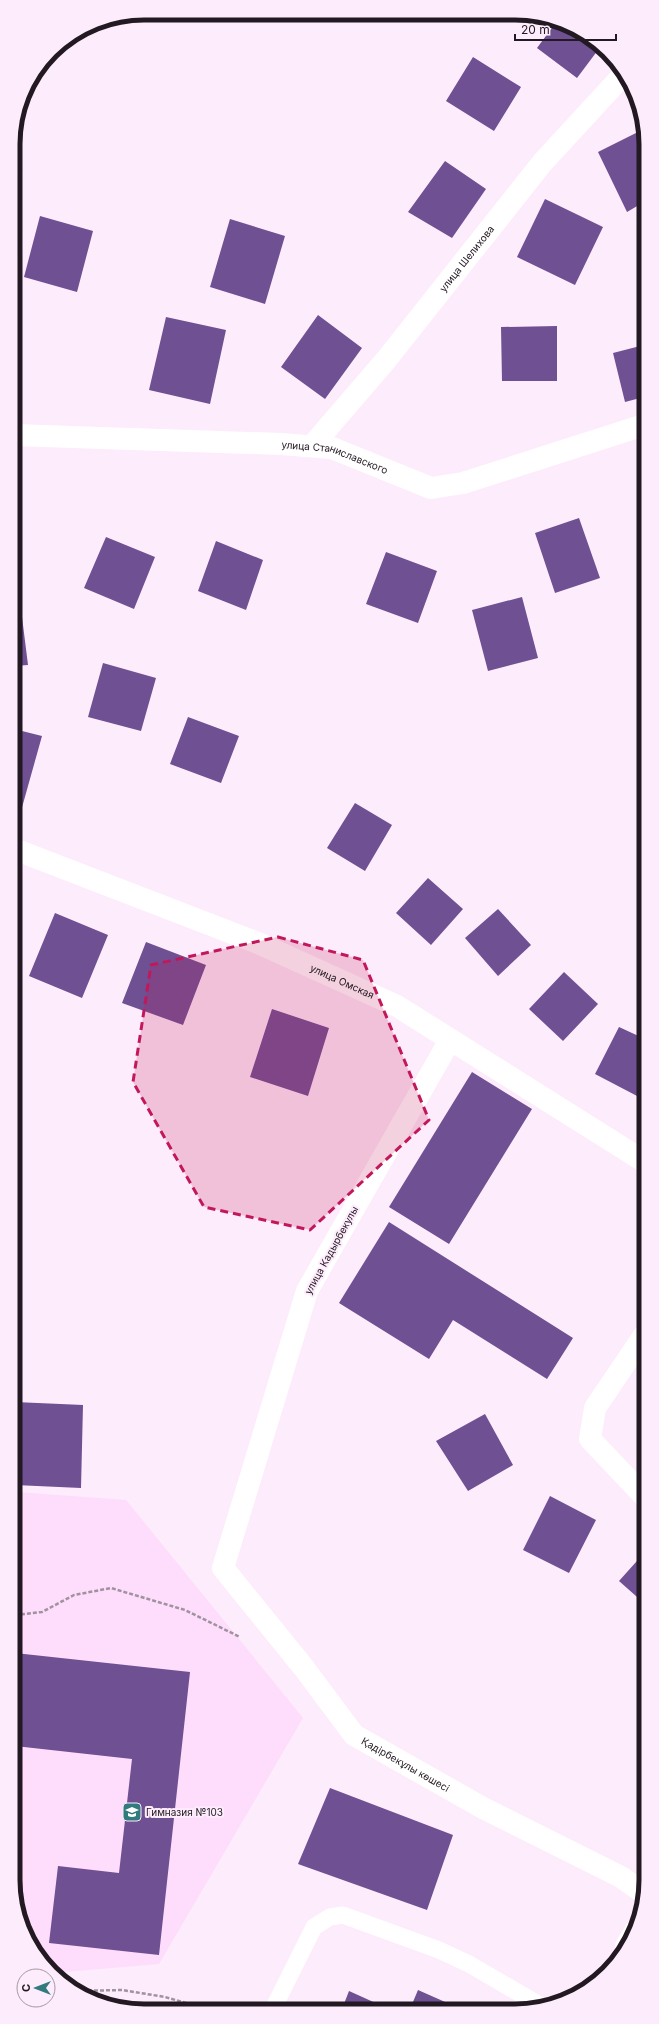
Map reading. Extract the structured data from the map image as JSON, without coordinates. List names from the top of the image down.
{
  "streets": {
    "street": [
      "улица Шелихова",
      "улица Станиславского",
      "улица Омская",
      "улица Кадырбекулы",
      "Қадірбекұлы көшесі"
    ]
  },
  "crossings": [
    ["улица Шелихова", "улица Станиславского"],
    ["улица Омская", "улица Кадырбекулы"],
    ["улица Кадырбекулы", "Қадірбекұлы көшесі"]
  ],
  "places": {
    "school or university": ["Гимназия №103"]
  },
  "scale_bar": "20 m",
  "north": "left"
}
